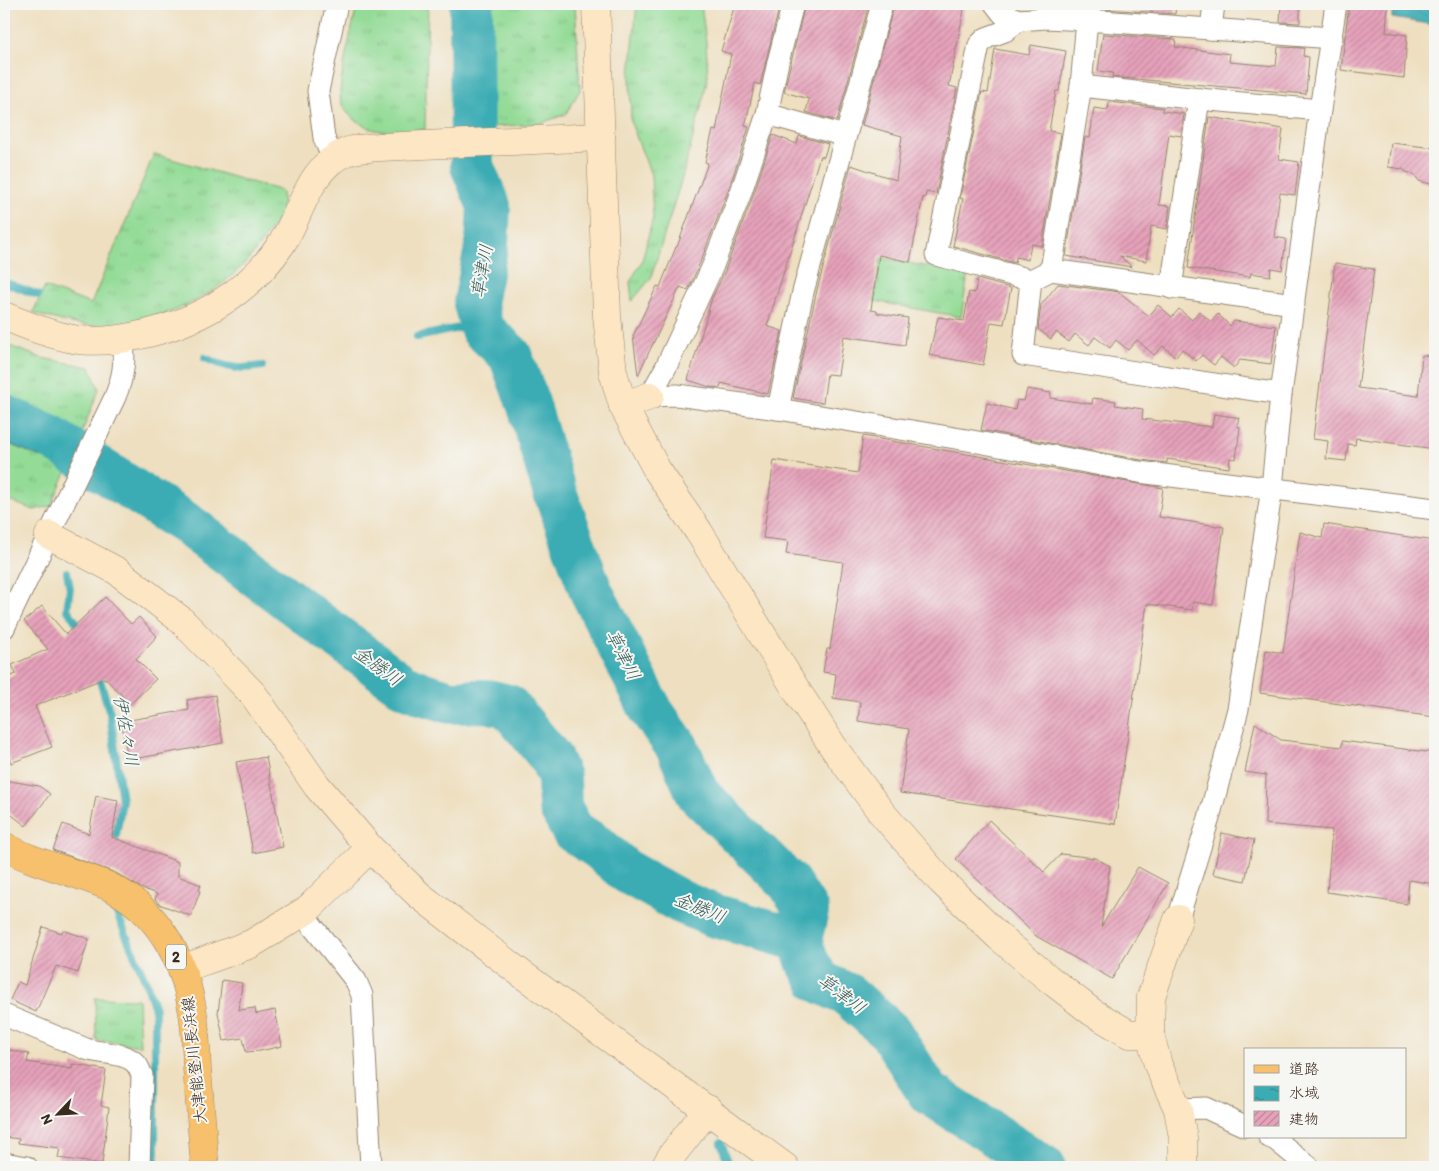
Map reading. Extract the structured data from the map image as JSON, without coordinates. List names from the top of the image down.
{
  "streets": {
    "main road": ["2", "大津能登川長浜線"]
  },
  "water": ["草津川", "金勝川", "伊佐々川"],
  "legend": ["道路", "水域", "建物"],
  "north": "bottom left"
}
